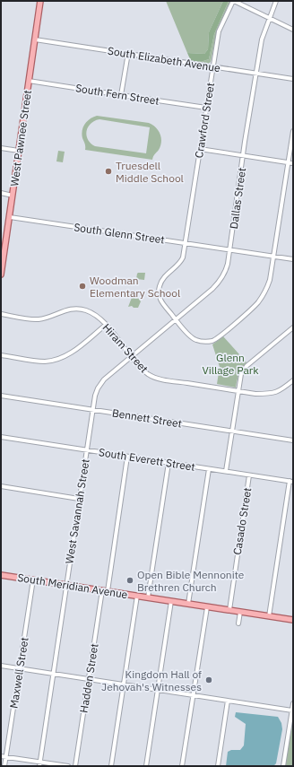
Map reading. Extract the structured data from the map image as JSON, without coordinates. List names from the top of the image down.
{
  "streets": {
    "main road": ["West Pawnee Street", "South Meridian Avenue"],
    "street": [
      "South Elizabeth Avenue",
      "South Fern Street",
      "Crawford Street",
      "Dallas Street",
      "South Glenn Street",
      "Hiram Street",
      "Bennett Street",
      "South Everett Street",
      "West Savannah Street",
      "Casado Street",
      "Maxwell Street",
      "Hadden Street"
    ]
  },
  "crossings": [
    ["South Elizabeth Avenue", "Crawford Street"],
    ["South Elizabeth Avenue", "West Pawnee Street"],
    ["South Elizabeth Avenue", "Dallas Street"],
    ["South Fern Street", "Crawford Street"],
    ["South Fern Street", "West Pawnee Street"],
    ["Crawford Street", "Dallas Street"],
    ["Crawford Street", "South Glenn Street"],
    ["West Pawnee Street", "South Glenn Street"],
    ["Dallas Street", "South Glenn Street"],
    ["Dallas Street", "Hiram Street"],
    ["Dallas Street", "West Savannah Street"],
    ["Hiram Street", "West Savannah Street"],
    ["Bennett Street", "West Savannah Street"],
    ["South Everett Street", "West Savannah Street"],
    ["South Everett Street", "Casado Street"],
    ["South Everett Street", "Hadden Street"],
    ["West Savannah Street", "South Meridian Avenue"],
    ["Casado Street", "South Meridian Avenue"],
    ["South Meridian Avenue", "Maxwell Street"],
    ["South Meridian Avenue", "Hadden Street"]
  ],
  "parks": ["Glenn Village Park"],
  "places": [
    "Truesdell Middle School",
    "Woodman Elementary School",
    "Open Bible Mennonite Brethren Church",
    "Kingdom Hall of Jehovah's Witnesses"
  ]
}
